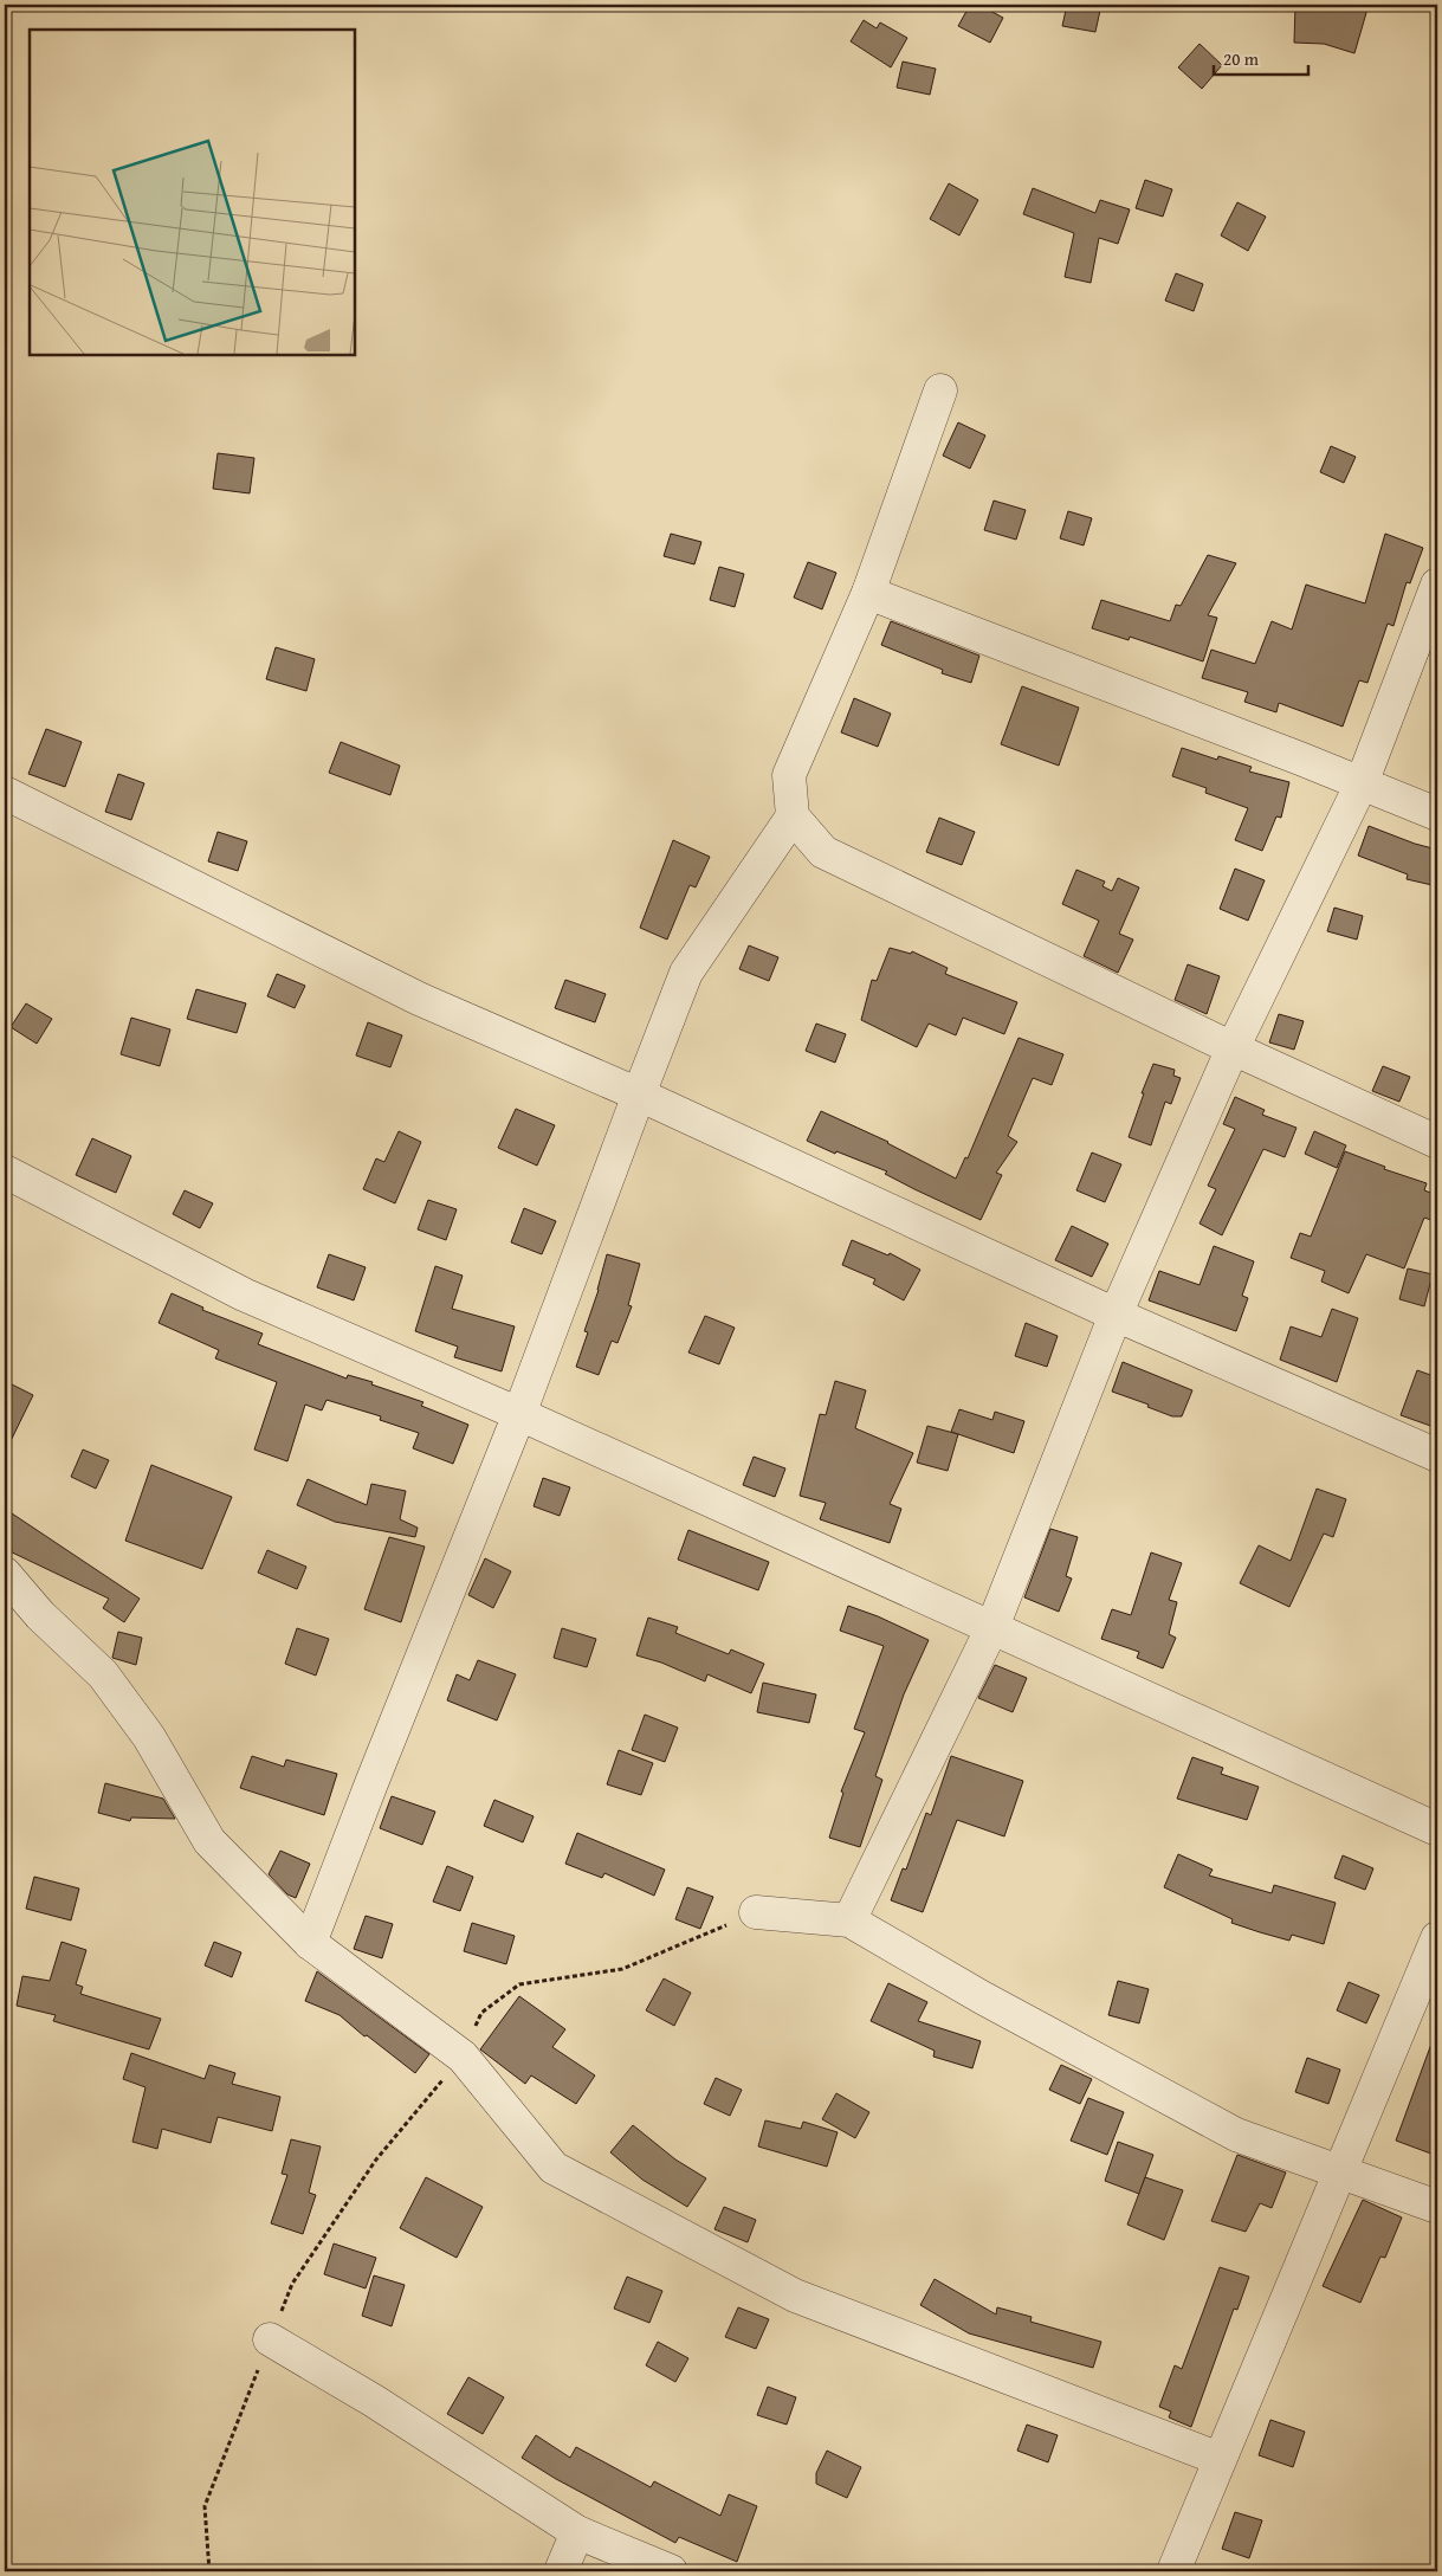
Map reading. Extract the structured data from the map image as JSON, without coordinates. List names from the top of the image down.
{
  "scale_bar": "20 m"
}
